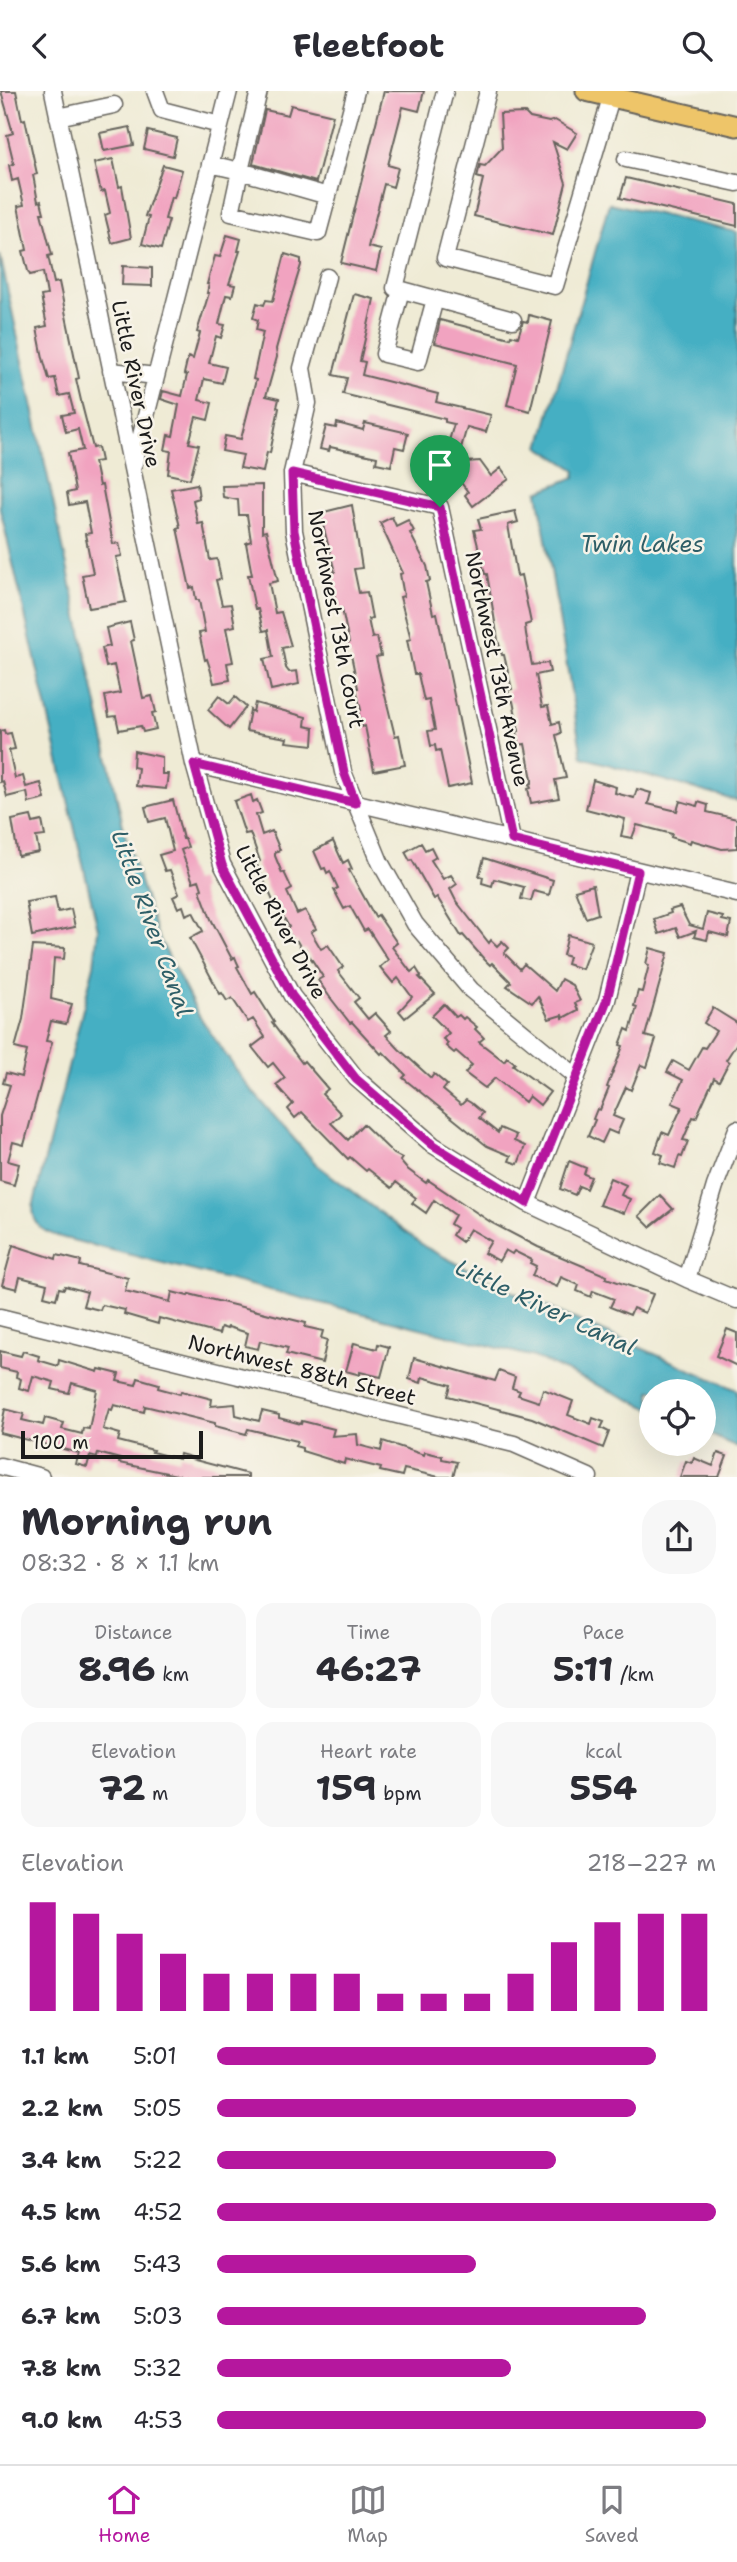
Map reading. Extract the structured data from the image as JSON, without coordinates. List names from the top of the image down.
{
  "streets": {
    "street": [
      "Little River Drive",
      "Northwest 13th Court",
      "Northwest 13th Avenue",
      "Northwest 88th Street"
    ]
  },
  "crossings": [
    ["Northwest 13th Court", "Northwest 13th Avenue"]
  ],
  "water": ["Twin Lakes", "Little River Canal"],
  "scale_bar": "100 m",
  "page": {
    "header": "Fleetfoot",
    "scale": "100 m",
    "heading": ["Morning run", "08:32 · 8 × 1.1 km"],
    "stats": [
      ["Distance", "8.96 km"],
      ["Time", "46:27"],
      ["Pace", "5:11 /km"],
      ["Elevation", "72 m"],
      ["Heart rate", "159 bpm"],
      ["kcal", "554"]
    ],
    "chart": ["Elevation", "218–227 m"],
    "list": [
      {
        "name": "1.1 km",
        "note": "5:01"
      },
      {
        "name": "2.2 km",
        "note": "5:05"
      },
      {
        "name": "3.4 km",
        "note": "5:22"
      },
      {
        "name": "4.5 km",
        "note": "4:52"
      },
      {
        "name": "5.6 km",
        "note": "5:43"
      },
      {
        "name": "6.7 km",
        "note": "5:03"
      },
      {
        "name": "7.8 km",
        "note": "5:32"
      },
      {
        "name": "9.0 km",
        "note": "4:53"
      }
    ],
    "tabs": ["Home", "Map", "Saved"]
  }
}
